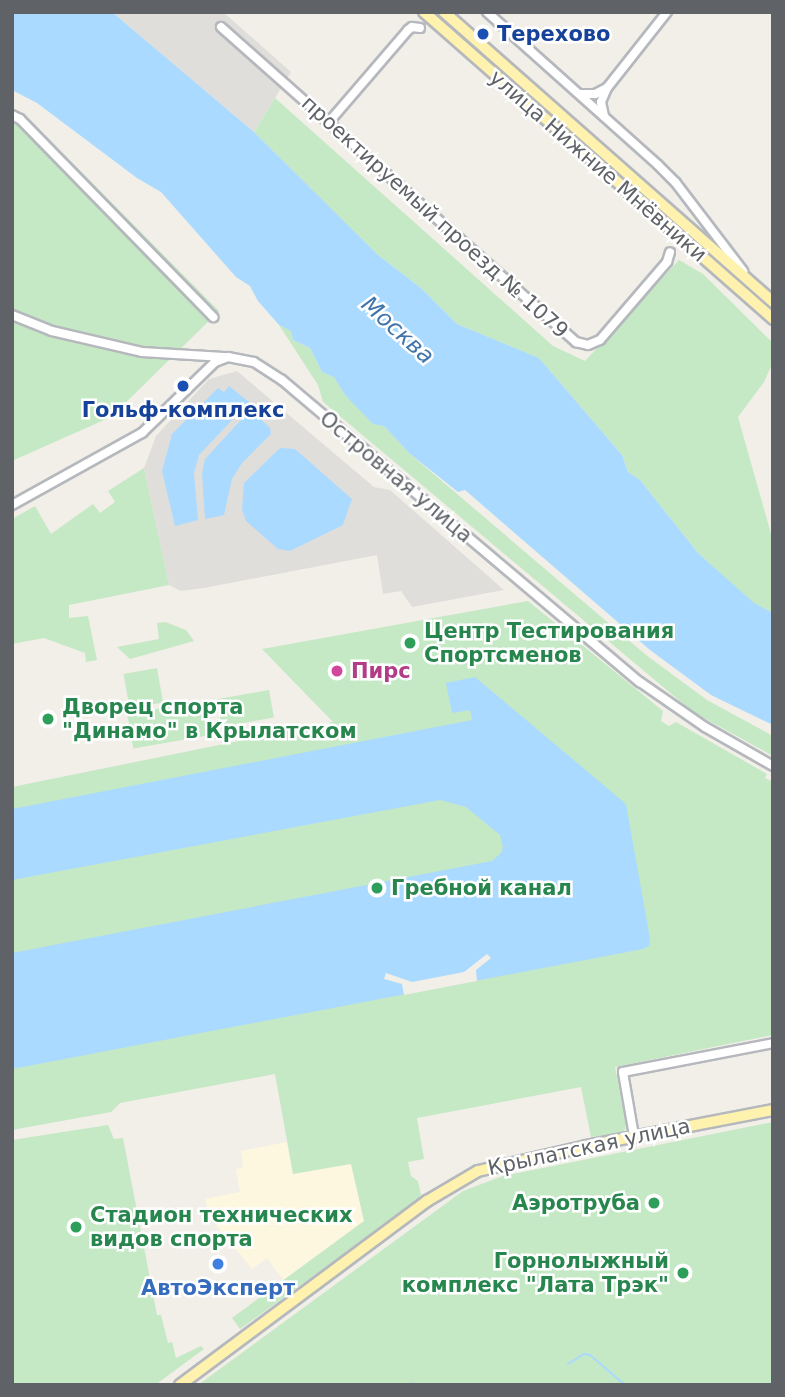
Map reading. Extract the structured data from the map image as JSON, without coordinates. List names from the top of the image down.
{
  "streets": {
    "main road": ["улица Нижние Мнёвники", "Крылатская улица"],
    "street": ["проектируемый проезд № 1079", "Островная улица"]
  },
  "water": ["Москва"],
  "places": [
    "Терехово",
    "Гольф-комплекс",
    "Центр Тестирования Спортсменов",
    "Пирс",
    "Дворец спорта \"Динамо\" в Крылатском",
    "Гребной канал",
    "Аэротруба",
    "Стадион технических видов спорта",
    "АвтоЭксперт",
    "Горнолыжный комплекс \"Лата Трэк\""
  ]
}
